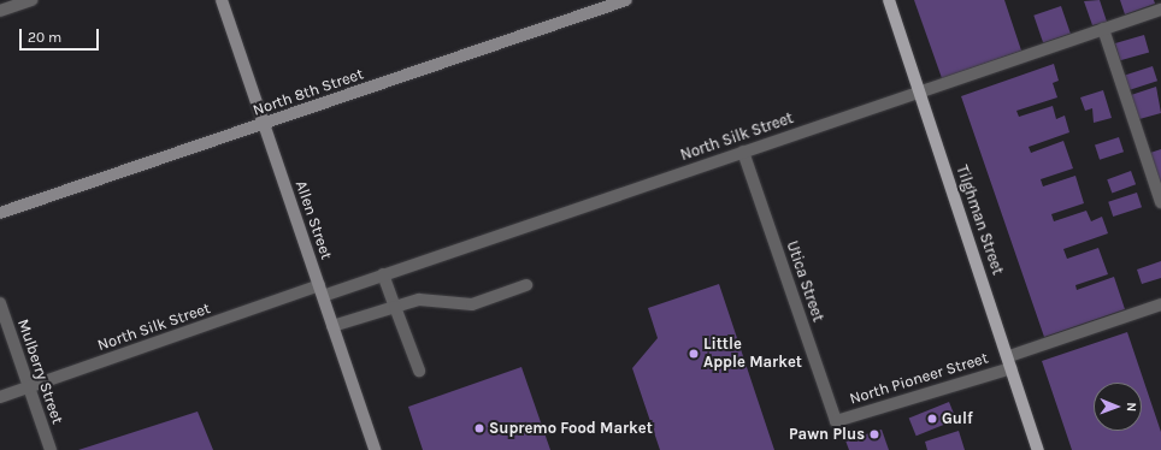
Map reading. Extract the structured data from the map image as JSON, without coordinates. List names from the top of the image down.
{
  "streets": {
    "main road": ["Tilghman Street"],
    "street": [
      "North 8th Street",
      "North Silk Street",
      "Allen Street",
      "Utica Street",
      "Mulberry Street",
      "North Pioneer Street"
    ]
  },
  "crossings": [
    ["North 8th Street", "Allen Street"],
    ["North Silk Street", "Allen Street"],
    ["North Silk Street", "Tilghman Street"],
    ["North Silk Street", "Utica Street"],
    ["North Silk Street", "Mulberry Street"],
    ["Tilghman Street", "North Pioneer Street"],
    ["Utica Street", "North Pioneer Street"]
  ],
  "places": [
    "Little Apple Market",
    "Gulf",
    "Supremo Food Market",
    "Pawn Plus"
  ],
  "scale_bar": "20 m",
  "north": "right"
}
